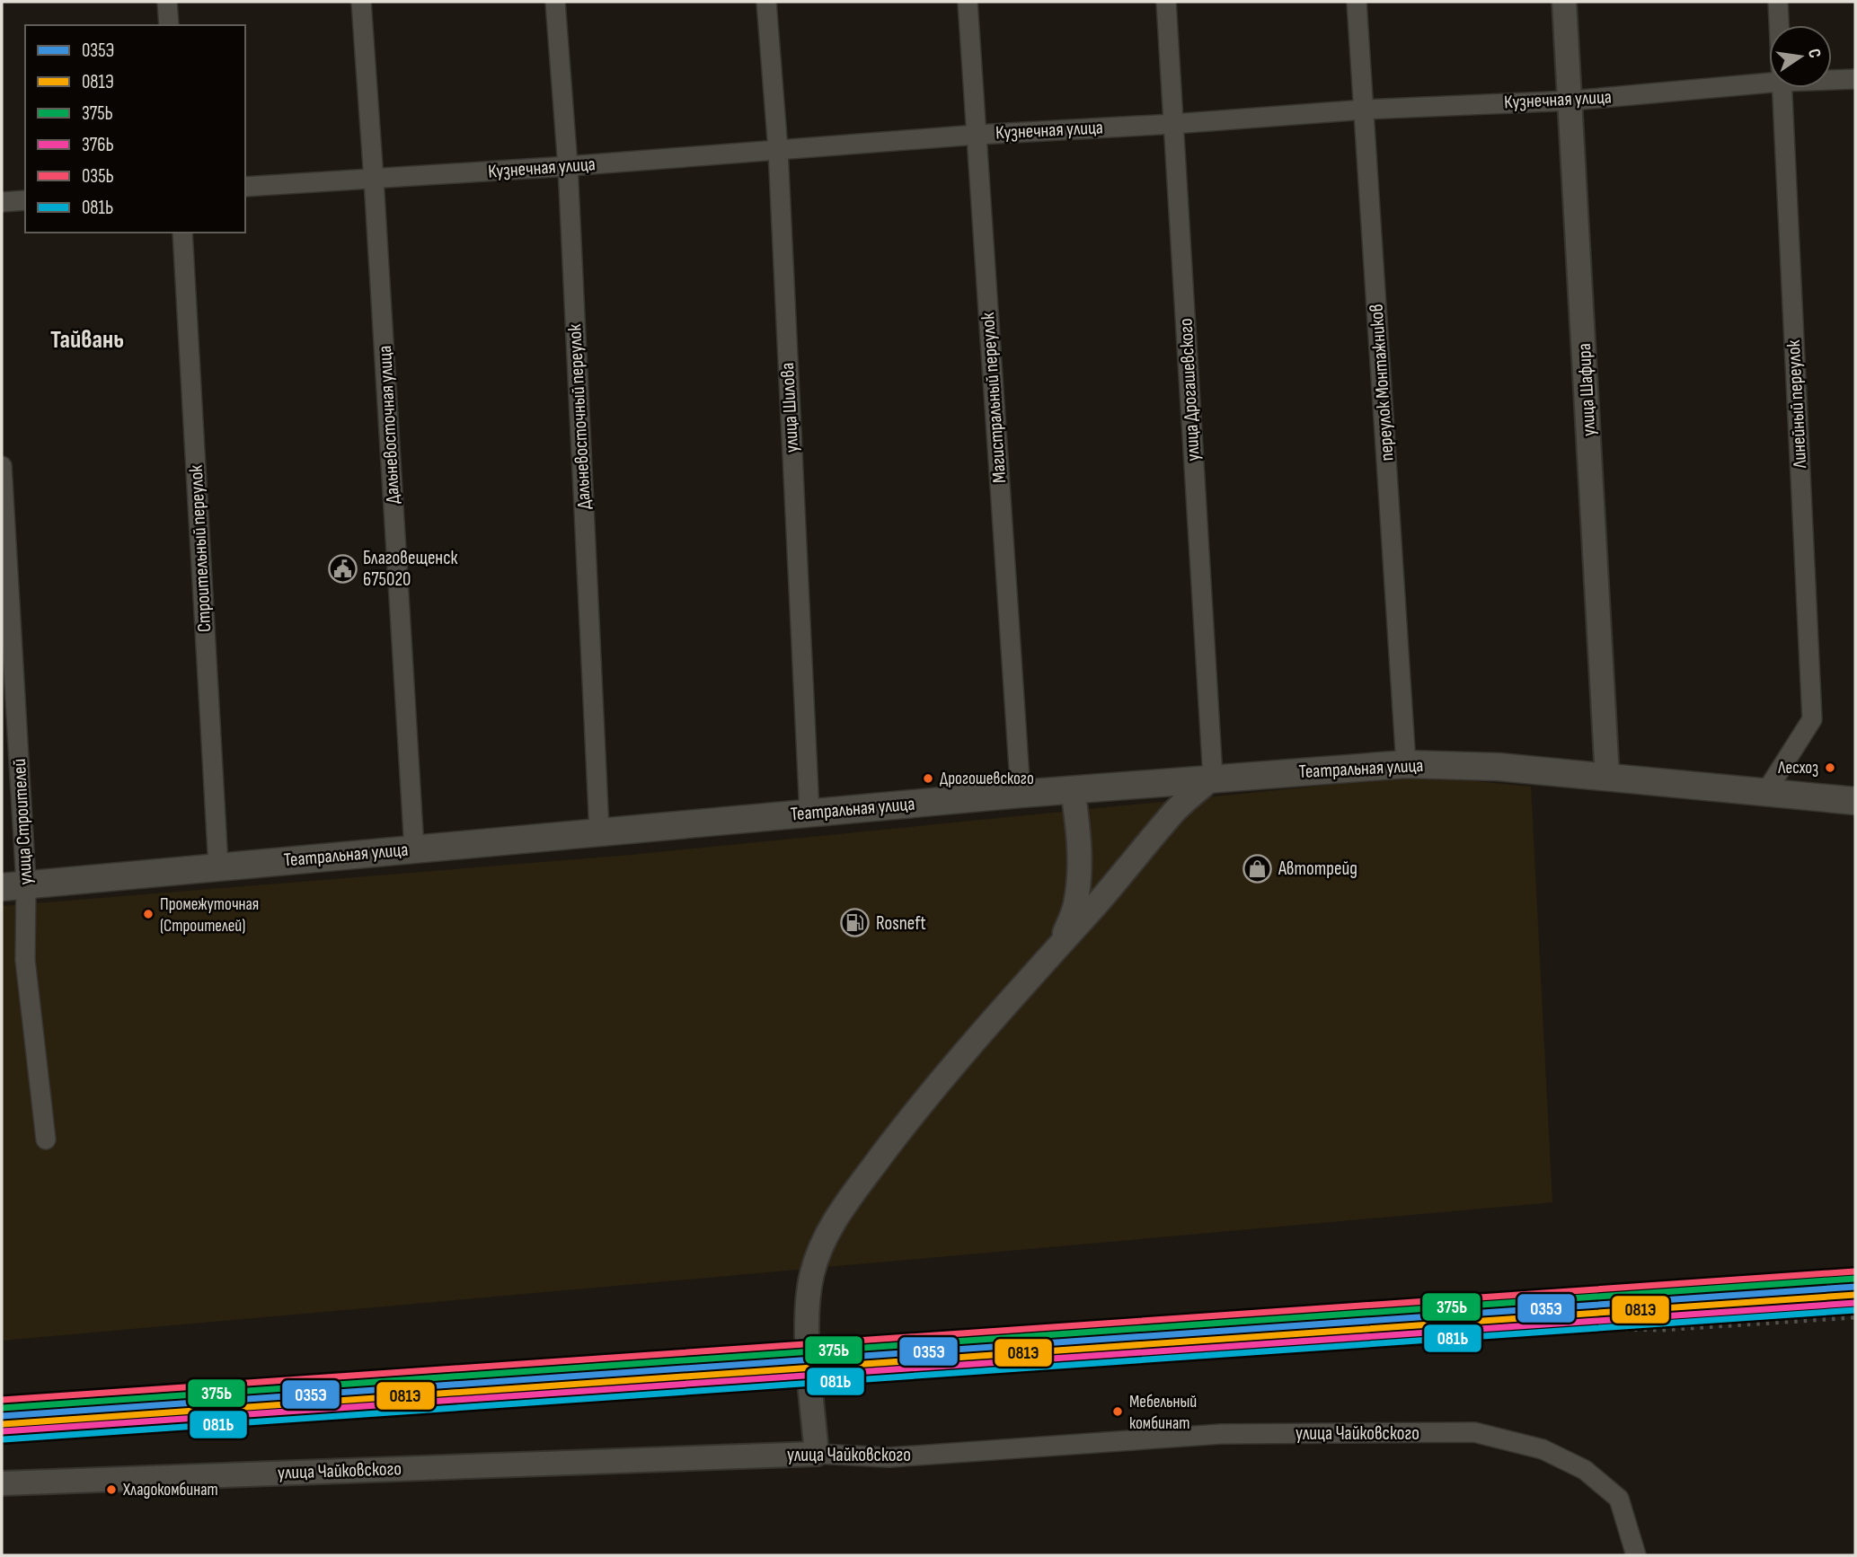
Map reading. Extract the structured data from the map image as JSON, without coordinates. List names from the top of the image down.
{
  "streets": {
    "main road": ["Театральная улица"],
    "street": [
      "Кузнечная улица",
      "переулок Монтажников",
      "улица Дрогашевского",
      "улица Шафира",
      "Магистральный переулок",
      "Линейный переулок",
      "улица Шилова",
      "Дальневосточный переулок",
      "Дальневосточная улица",
      "Строительный переулок",
      "улица Строителей",
      "улица Чайковского"
    ]
  },
  "crossings": [
    ["Кузнечная улица", "переулок Монтажников"],
    ["Кузнечная улица", "улица Дрогашевского"],
    ["Кузнечная улица", "улица Шафира"],
    ["Кузнечная улица", "Магистральный переулок"],
    ["Кузнечная улица", "улица Шилова"],
    ["Кузнечная улица", "Дальневосточный переулок"],
    ["Кузнечная улица", "Дальневосточная улица"],
    ["переулок Монтажников", "Театральная улица"],
    ["улица Дрогашевского", "Театральная улица"],
    ["улица Шафира", "Театральная улица"],
    ["Магистральный переулок", "Театральная улица"],
    ["Линейный переулок", "Театральная улица"],
    ["улица Шилова", "Театральная улица"],
    ["Дальневосточный переулок", "Театральная улица"],
    ["Дальневосточная улица", "Театральная улица"],
    ["Строительный переулок", "Театральная улица"],
    ["Театральная улица", "улица Строителей"]
  ],
  "districts": ["Тайвань"],
  "places": {
    "public building": ["Благовещенск 675020"],
    "other": [
      "Лесхоз",
      "Дрогошевского",
      "Промежуточная (Строителей)",
      "Мебельный комбинат",
      "Хладокомбинат"
    ],
    "shop": ["Автотрейд"],
    "fuel station": ["Rosneft"]
  },
  "lines": [
    "transit line 035Ь",
    "transit line 375Ь",
    "transit line 035Э",
    "transit line 081Э",
    "transit line 376Ь",
    "transit line 081Ь"
  ],
  "legend": [
    "035Э",
    "081Э",
    "375Ь",
    "376Ь",
    "035Ь",
    "081Ь"
  ],
  "north": "right"
}
